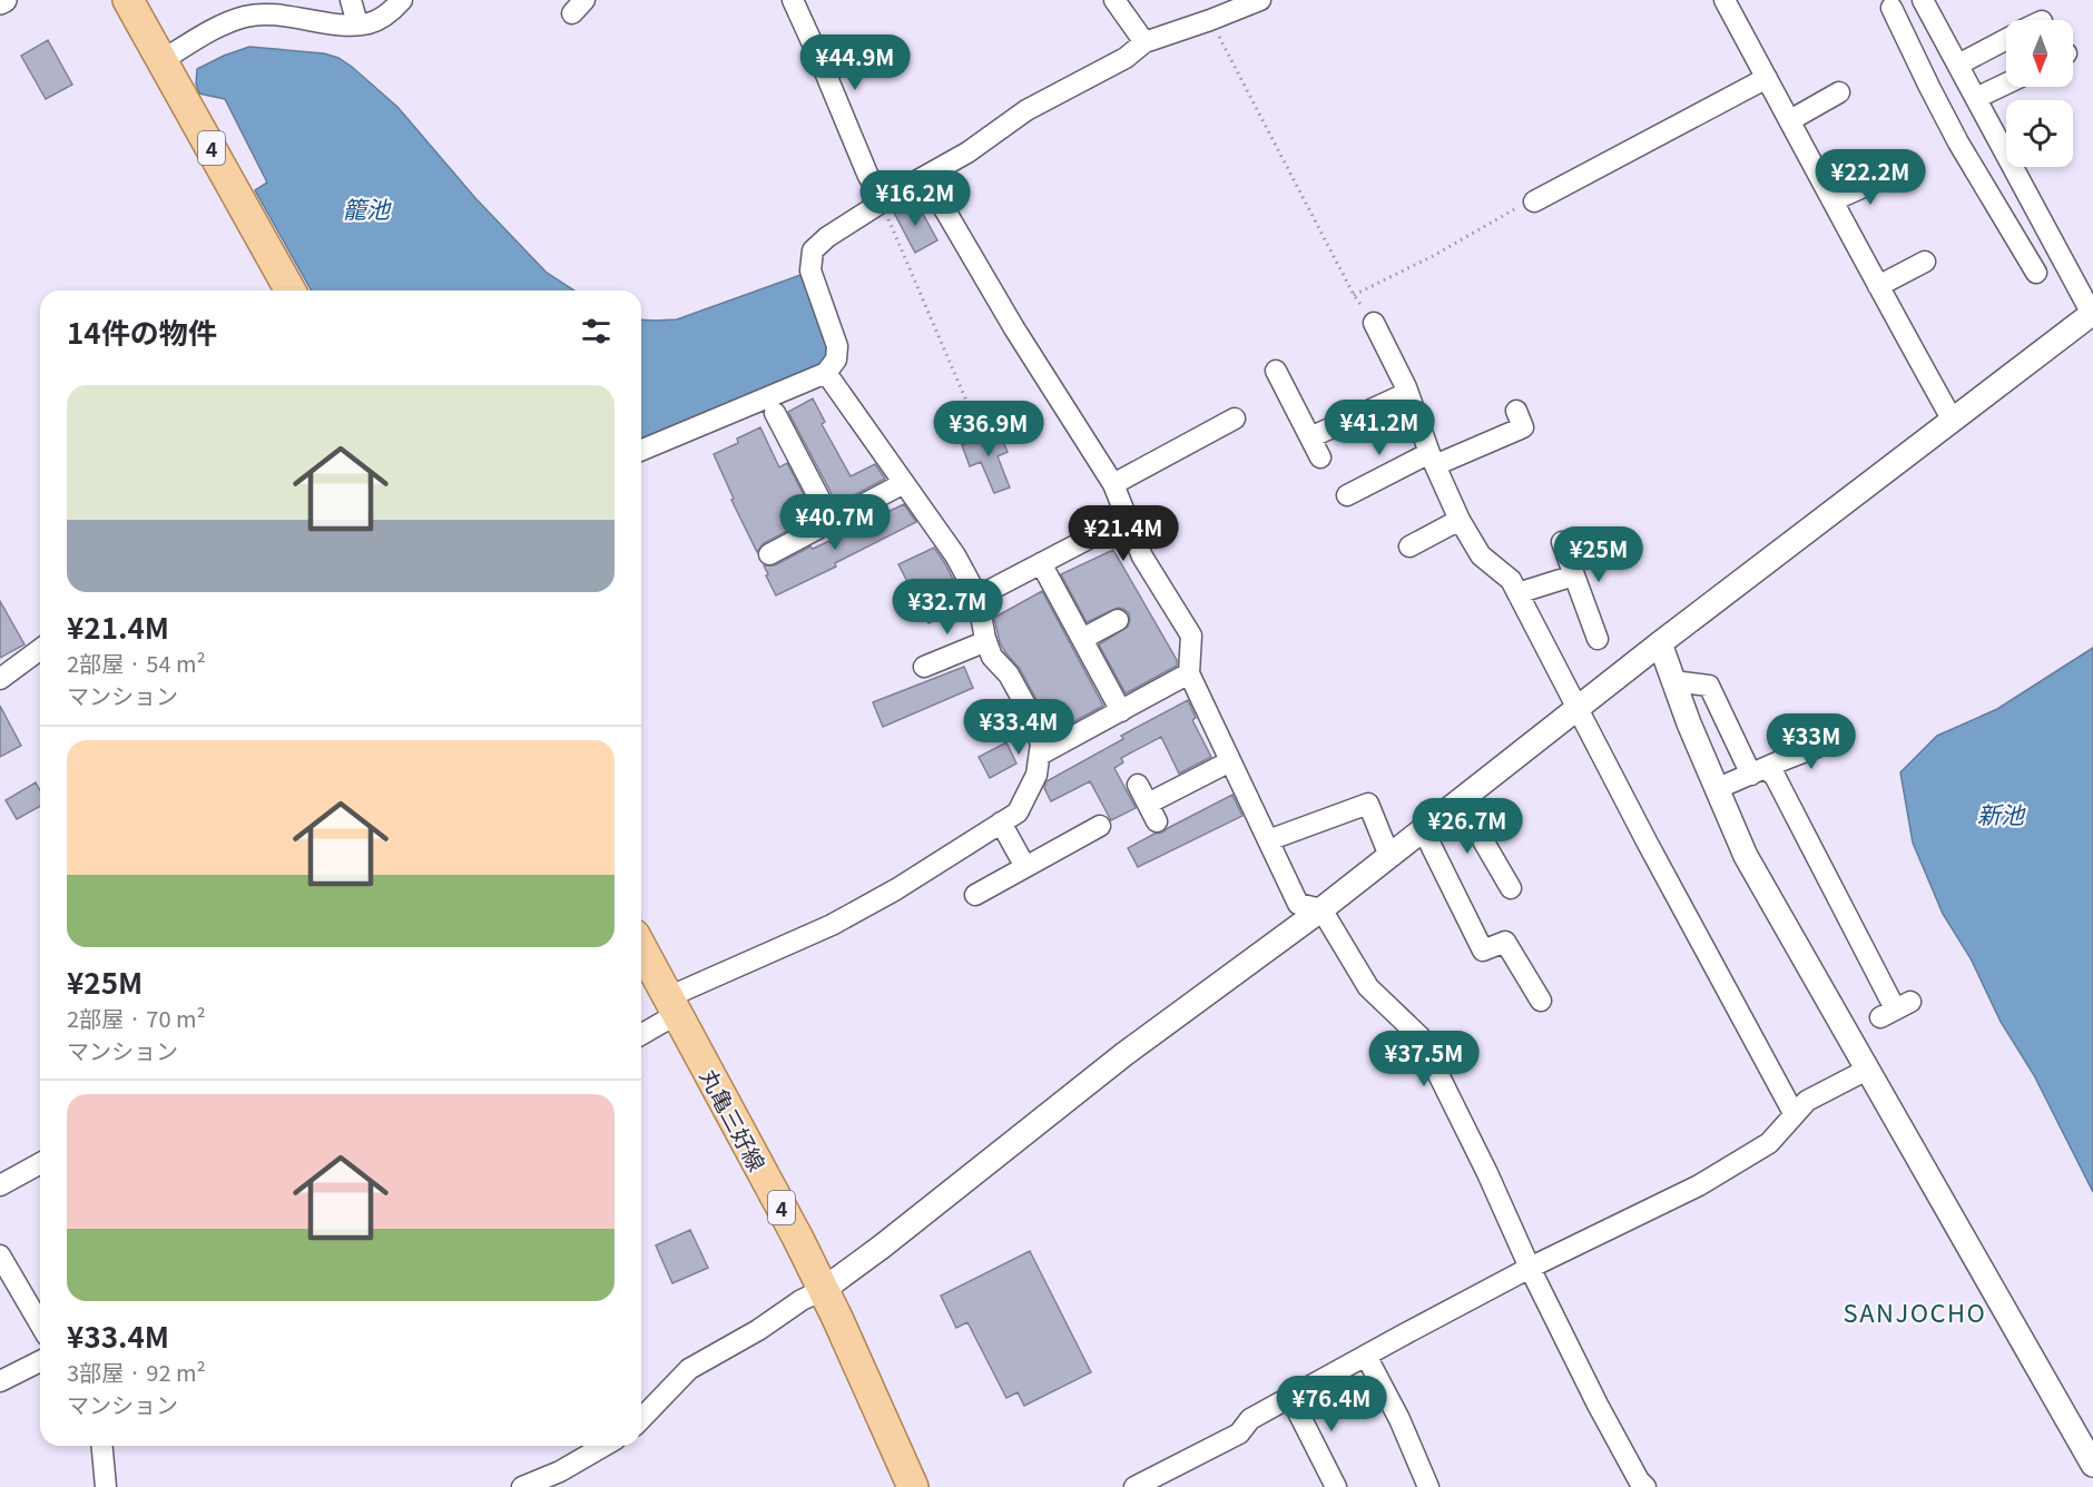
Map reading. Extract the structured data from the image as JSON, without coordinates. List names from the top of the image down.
{
  "streets": {
    "main road": ["4", "丸亀三好線"]
  },
  "districts": ["SANJOCHO"],
  "water": ["籠池", "新池"],
  "north": "bottom",
  "page": {
    "price": [
      "¥44.9M",
      "¥22.2M",
      "¥16.2M",
      "¥41.2M",
      "¥36.9M",
      "¥40.7M",
      "¥21.4M",
      "¥25M",
      "¥32.7M",
      "¥33.4M",
      "¥33M",
      "¥26.7M",
      "¥37.5M",
      "¥76.4M"
    ],
    "heading": "14件の物件",
    "list": [
      {
        "name": "¥21.4M",
        "note": "2部屋 · 54 m² · マンション"
      },
      {
        "name": "¥25M",
        "note": "2部屋 · 70 m² · マンション"
      },
      {
        "name": "¥33.4M",
        "note": "3部屋 · 92 m² · マンション"
      }
    ]
  }
}
